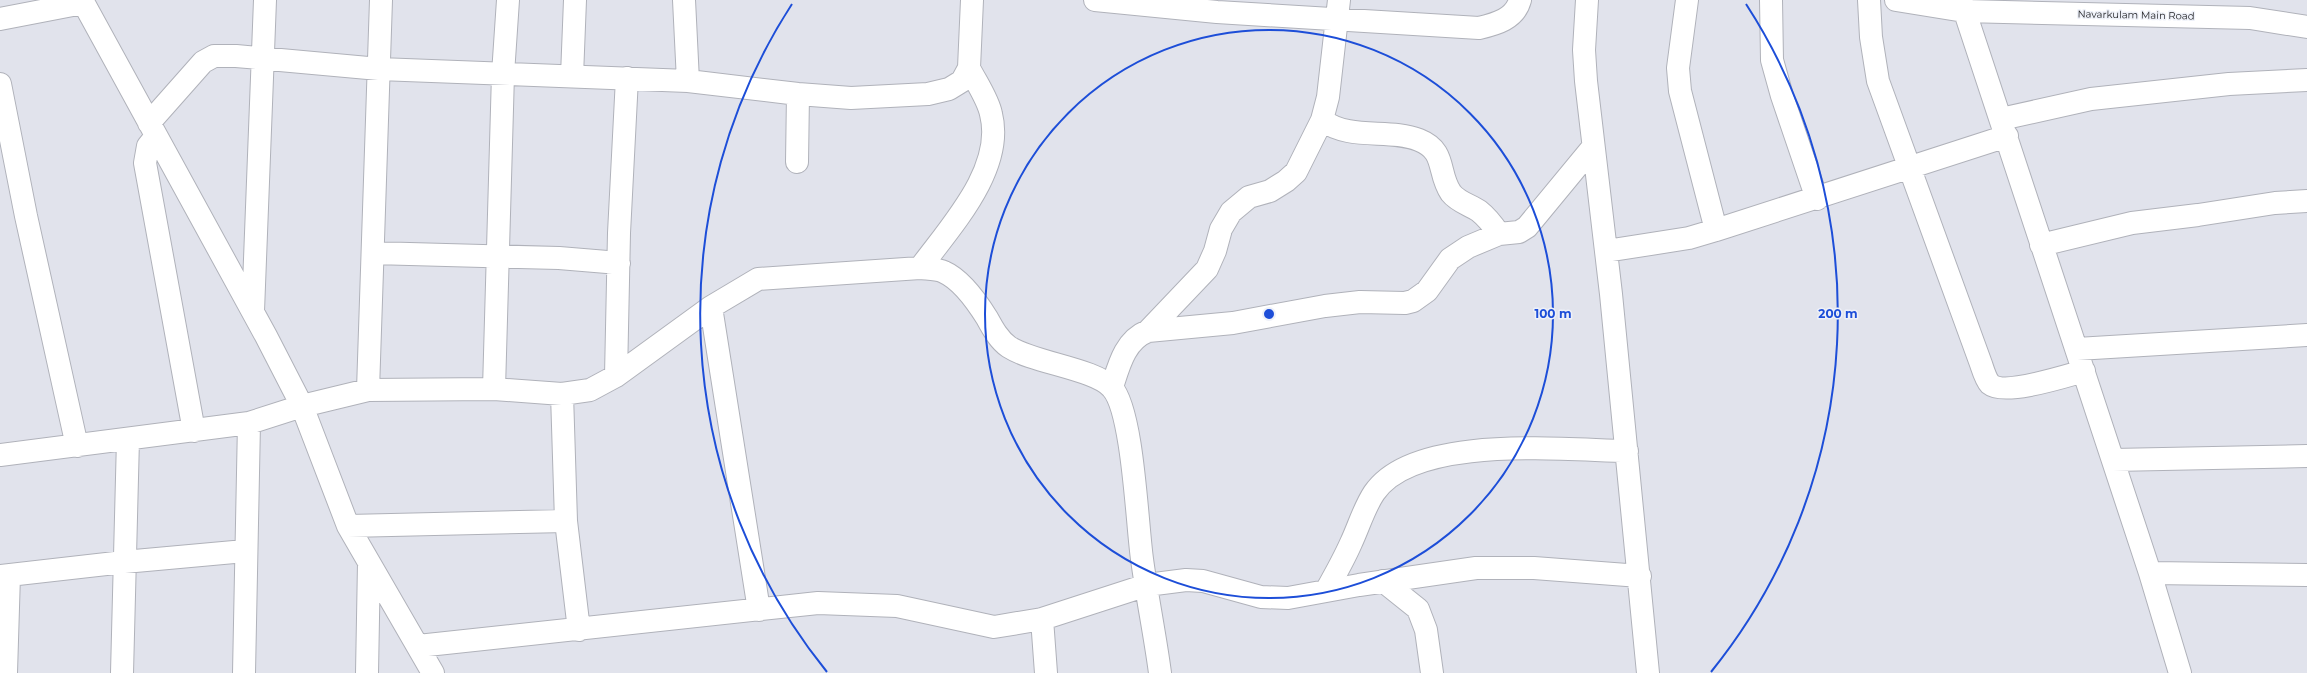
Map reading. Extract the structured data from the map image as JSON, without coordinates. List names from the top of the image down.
{
  "streets": {
    "street": ["Navarkulam Main Road"]
  },
  "rings": ["100 m", "200 m"]
}
